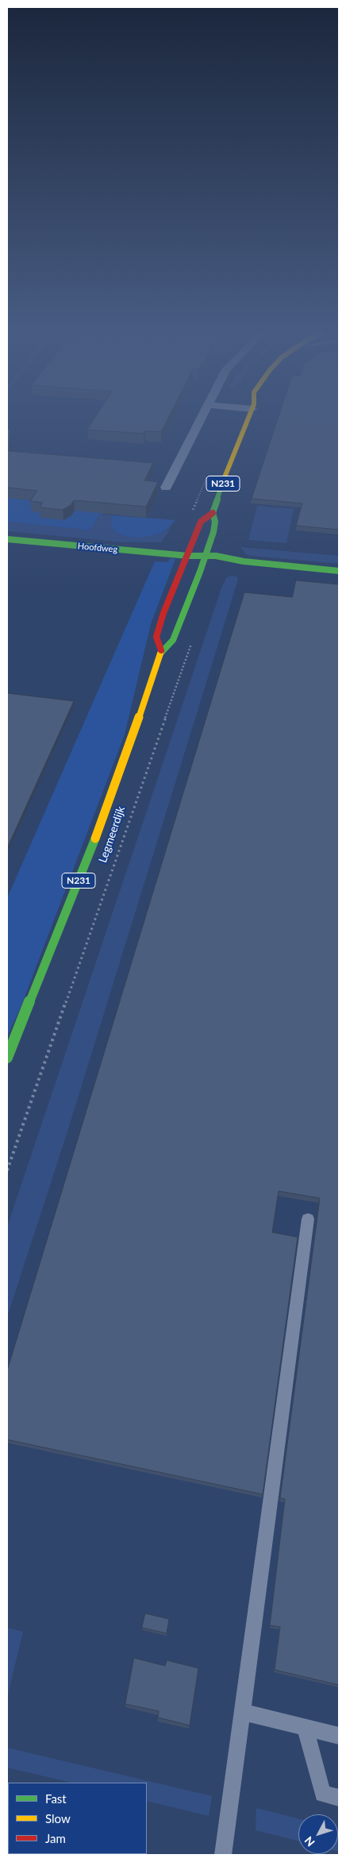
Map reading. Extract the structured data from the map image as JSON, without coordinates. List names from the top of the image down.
{
  "streets": {
    "main road": ["N231", "Hoofdweg", "Legmeerdijk"]
  },
  "crossings": [
    ["N231", "Hoofdweg"],
    ["N231", "Legmeerdijk"],
    ["Hoofdweg", "Legmeerdijk"]
  ],
  "legend": ["Fast", "Slow", "Jam"],
  "north": "bottom left"
}
